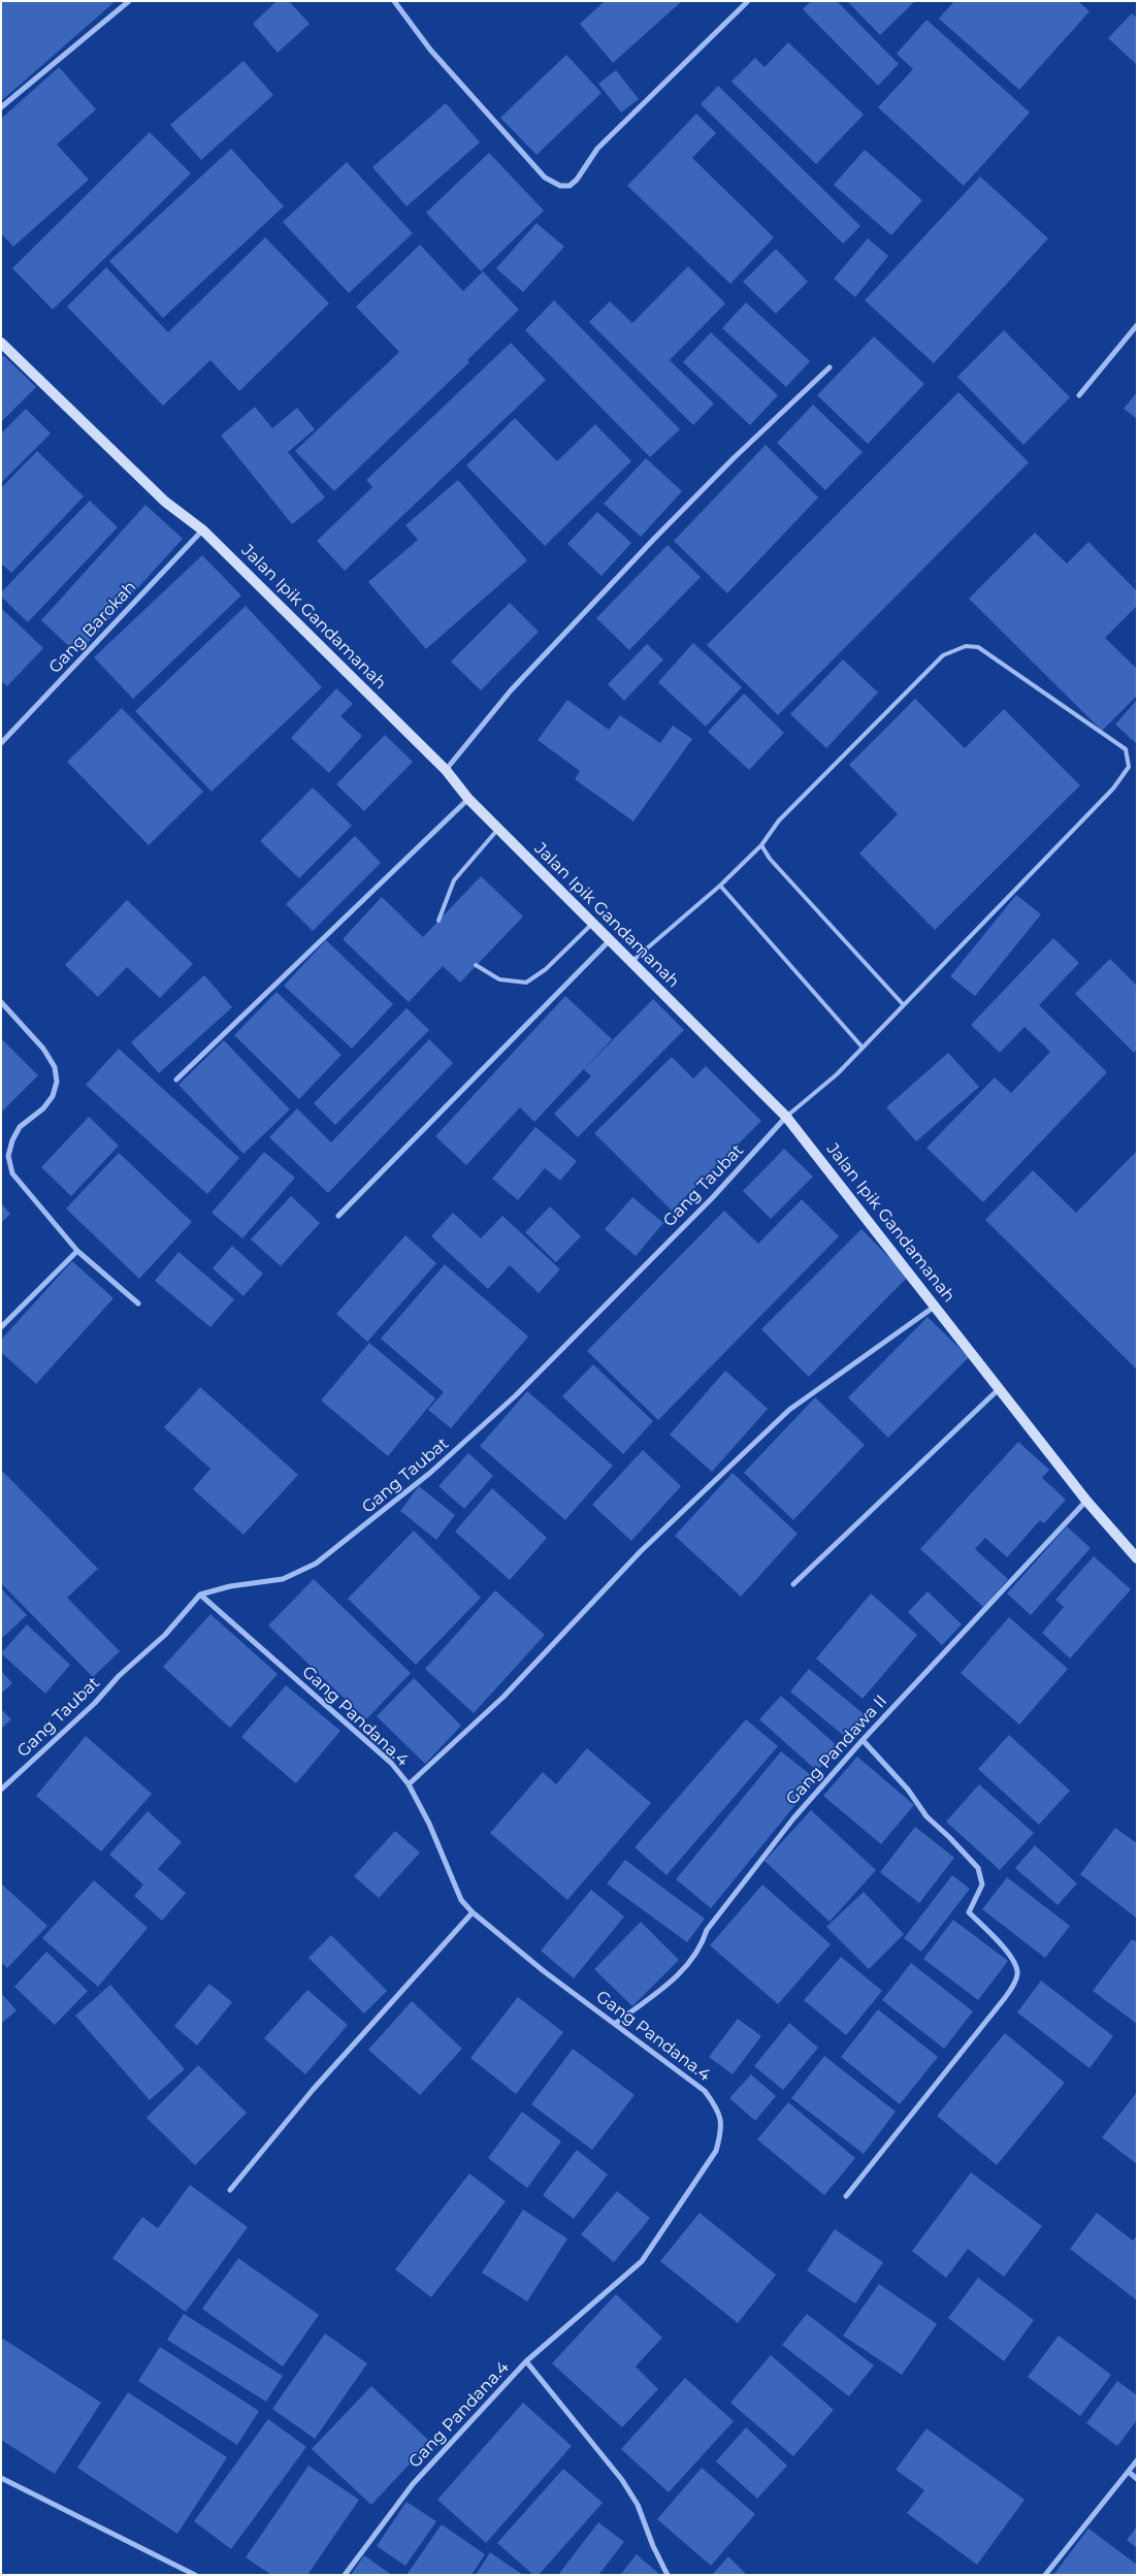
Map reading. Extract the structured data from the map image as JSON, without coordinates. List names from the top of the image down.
{
  "streets": {
    "street": [
      "Jalan Ipik Gandamanah",
      "Gang Barokah",
      "Gang Taubat",
      "Gang Pandana.4",
      "Gang Pandawa II"
    ]
  },
  "crossings": [
    ["Jalan Ipik Gandamanah", "Gang Barokah"],
    ["Jalan Ipik Gandamanah", "Gang Taubat"],
    ["Jalan Ipik Gandamanah", "Gang Pandawa II"],
    ["Gang Taubat", "Gang Pandana.4"],
    ["Gang Pandana.4", "Gang Pandawa II"]
  ]
}
